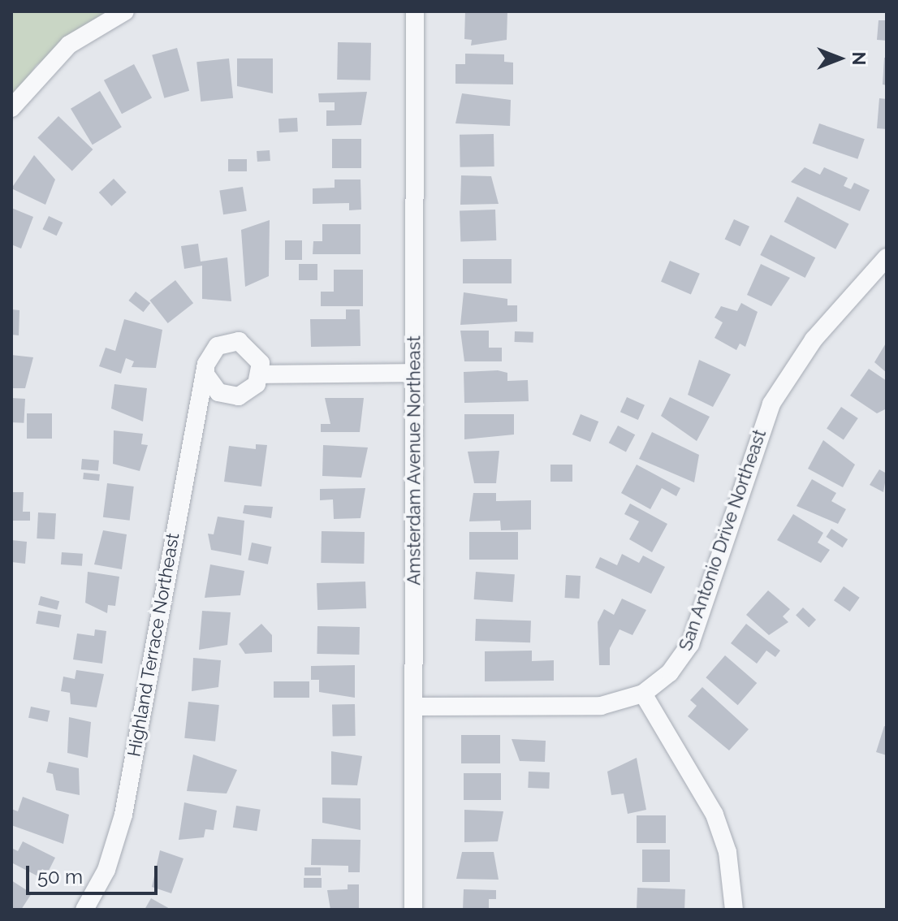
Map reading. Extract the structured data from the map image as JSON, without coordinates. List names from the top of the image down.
{
  "streets": {
    "street": ["Amsterdam Avenue Northeast", "San Antonio Drive Northeast", "Highland Terrace Northeast"]
  },
  "crossings": [
    ["Amsterdam Avenue Northeast", "San Antonio Drive Northeast"]
  ],
  "scale_bar": "50 m",
  "north": "right"
}
